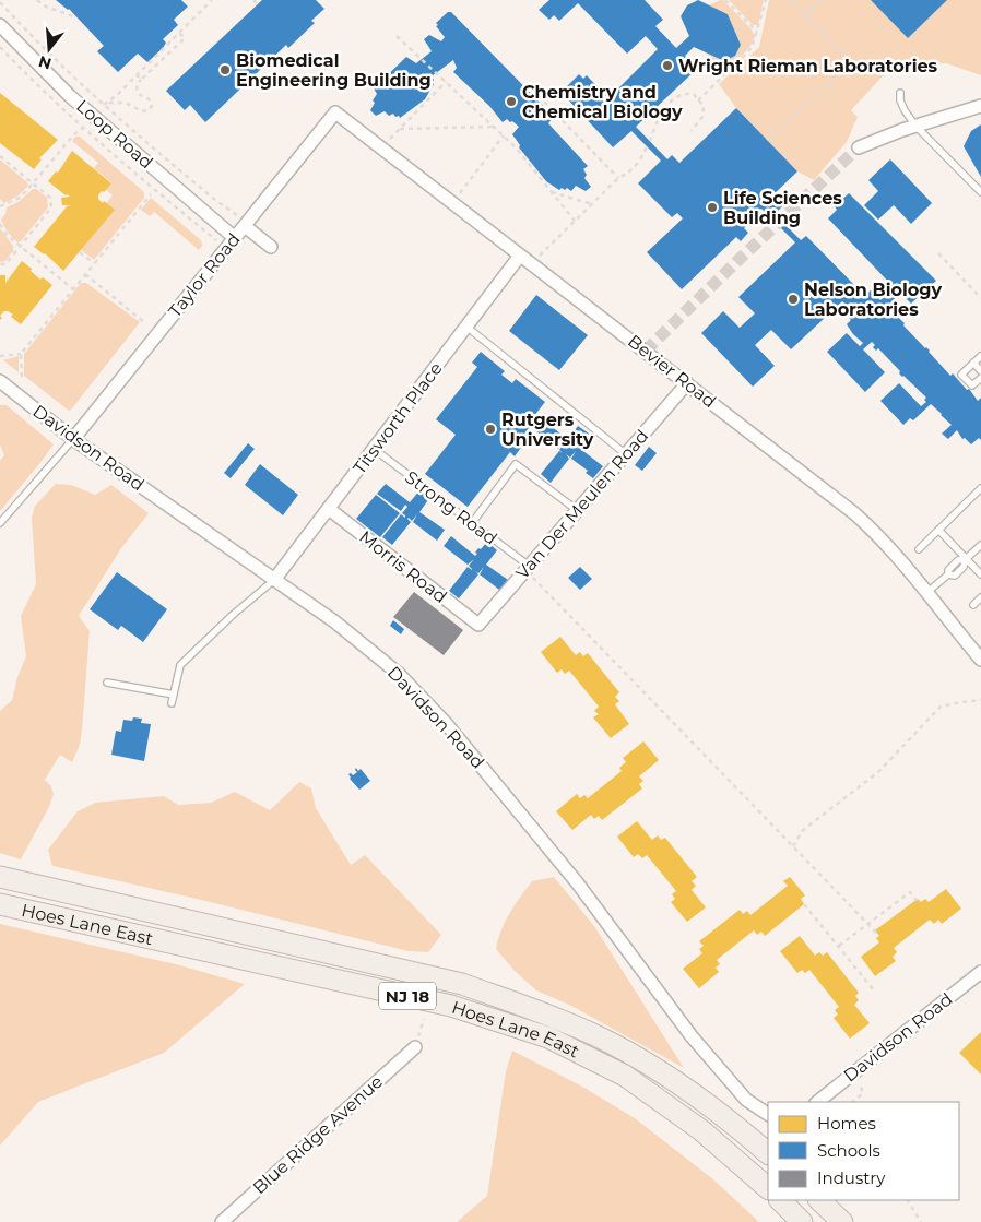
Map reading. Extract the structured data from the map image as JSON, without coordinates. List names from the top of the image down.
{
  "streets": {
    "highway": ["Hoes Lane East", "NJ 18"],
    "street": [
      "Loop Road",
      "Taylor Road",
      "Bevier Road",
      "Titsworth Place",
      "Davidson Road",
      "Van Der Meulen Road",
      "Morris Road",
      "Blue Ridge Avenue"
    ],
    "lane": ["Strong Road"]
  },
  "crossings": [
    ["Loop Road", "Taylor Road"],
    ["Taylor Road", "Bevier Road"],
    ["Taylor Road", "Davidson Road"],
    ["Bevier Road", "Titsworth Place"],
    ["Bevier Road", "Van Der Meulen Road"],
    ["Titsworth Place", "Davidson Road"],
    ["Titsworth Place", "Strong Road"],
    ["Titsworth Place", "Morris Road"],
    ["Van Der Meulen Road", "Strong Road"],
    ["Van Der Meulen Road", "Morris Road"]
  ],
  "places": [
    "Wright Rieman Laboratories",
    "Biomedical Engineering Building",
    "Chemistry and Chemical Biology",
    "Life Sciences Building",
    "Nelson Biology Laboratories",
    "Rutgers University"
  ],
  "legend": ["Homes", "Schools", "Industry"],
  "north": "bottom"
}
